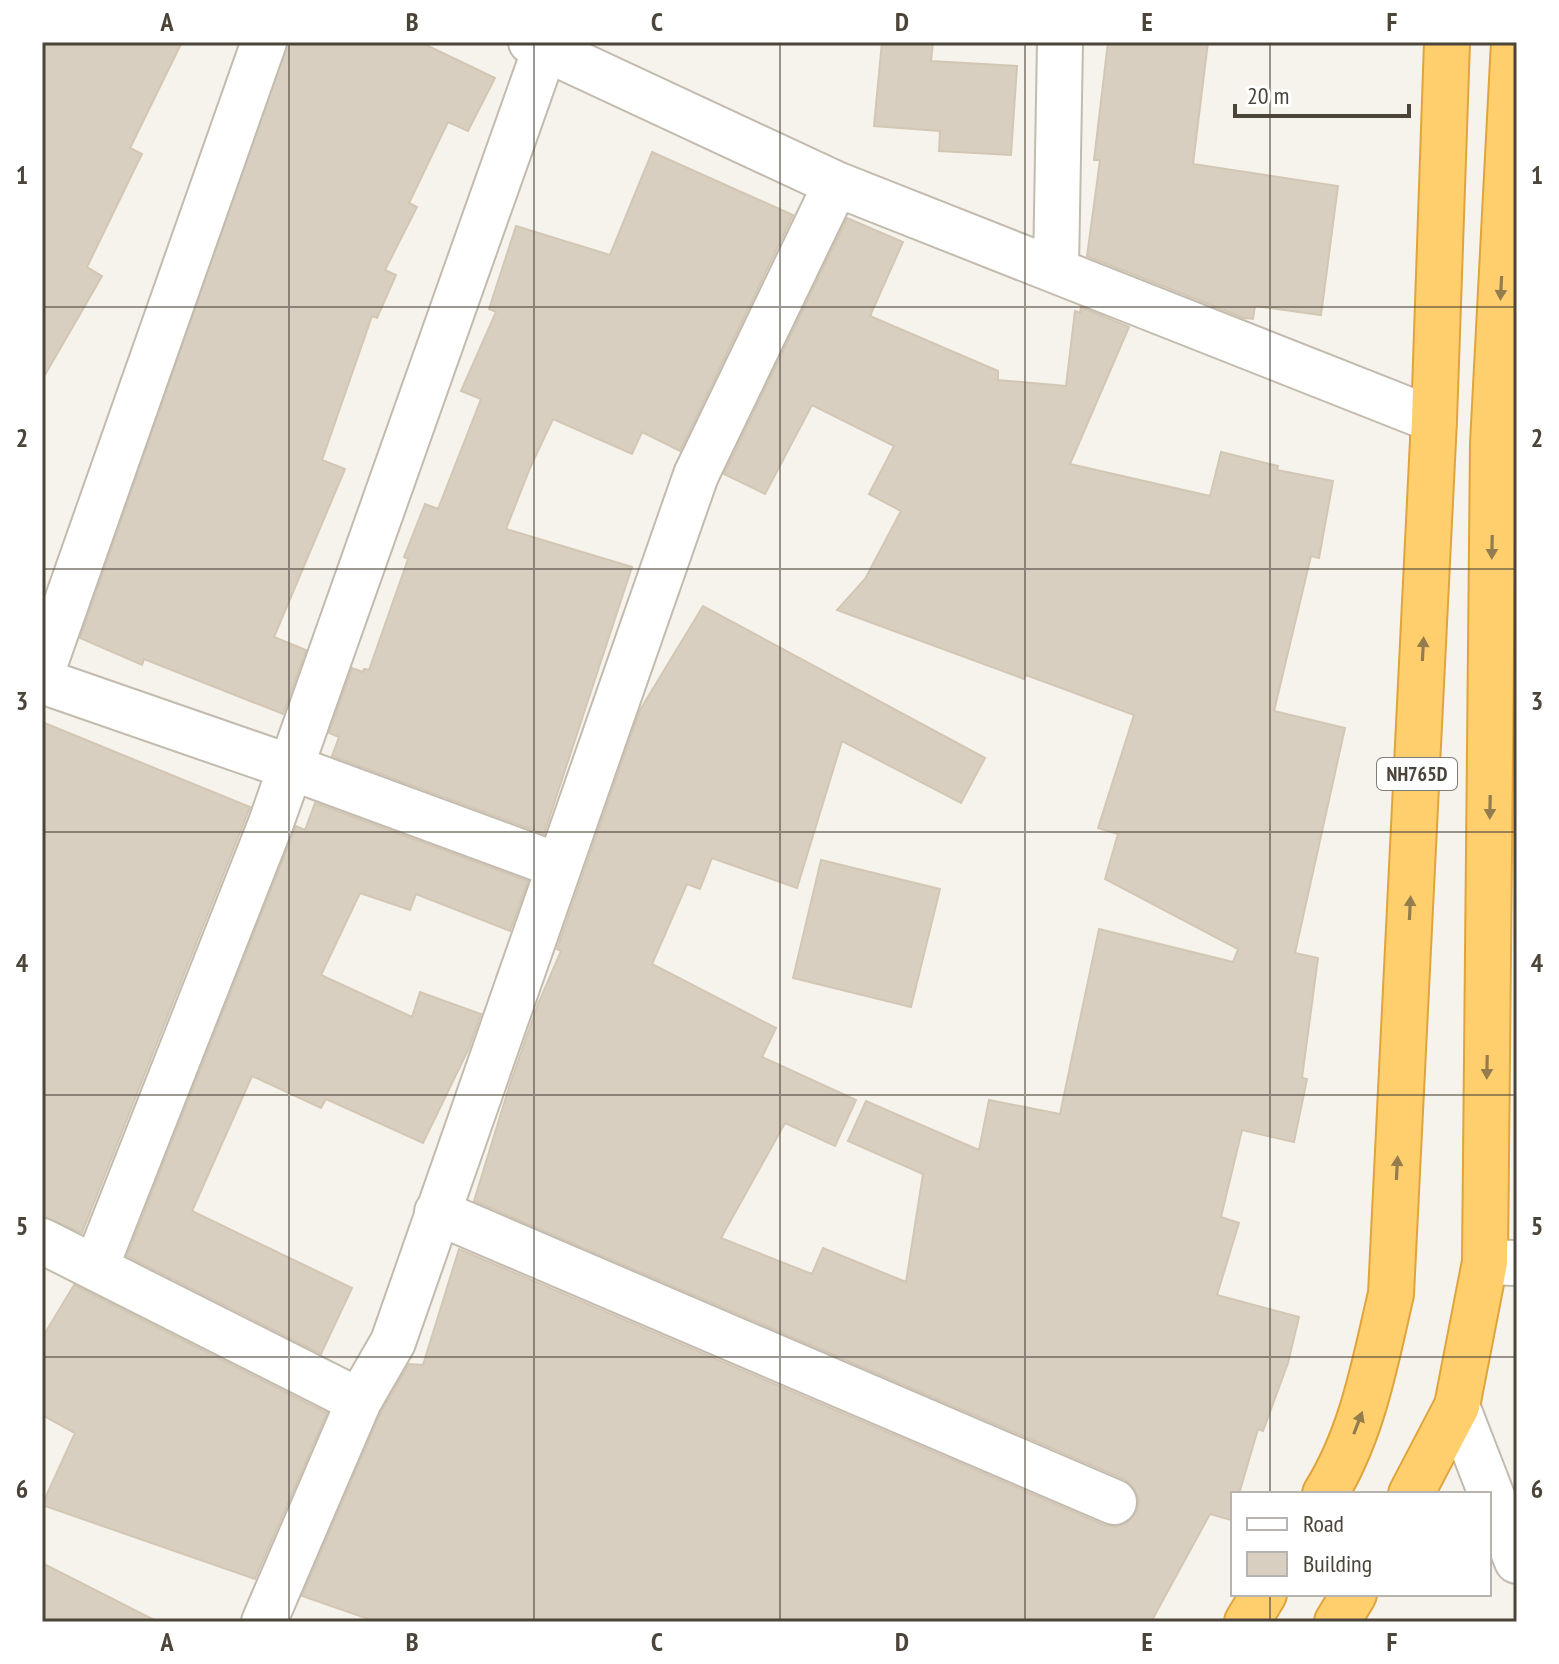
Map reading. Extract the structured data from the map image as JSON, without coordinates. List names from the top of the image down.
{
  "streets": {
    "highway": ["NH765D"]
  },
  "legend": ["Road", "Building"],
  "scale_bar": "20 m",
  "grid": {
    "columns": [
      "A",
      "B",
      "C",
      "D",
      "E",
      "F"
    ],
    "rows": [
      "1",
      "2",
      "3",
      "4",
      "5",
      "6"
    ]
  }
}
